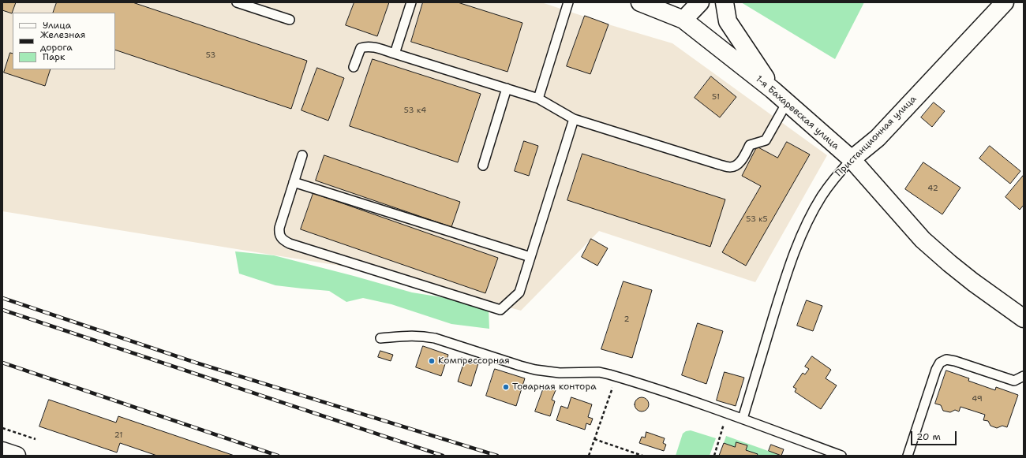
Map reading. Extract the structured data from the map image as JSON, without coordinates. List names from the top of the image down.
{
  "streets": {
    "street": ["1-я Бахаревская улица", "Пристанционная улица"]
  },
  "crossings": [
    ["1-я Бахаревская улица", "Пристанционная улица"]
  ],
  "places": ["Компрессорная", "Товарная контора"],
  "house_numbers": [
    "53",
    "51",
    "53 к4",
    "42",
    "53 к5",
    "2",
    "49",
    "21"
  ],
  "legend": ["Улица", "Железная дорога", "Парк"],
  "scale_bar": "20 m"
}
